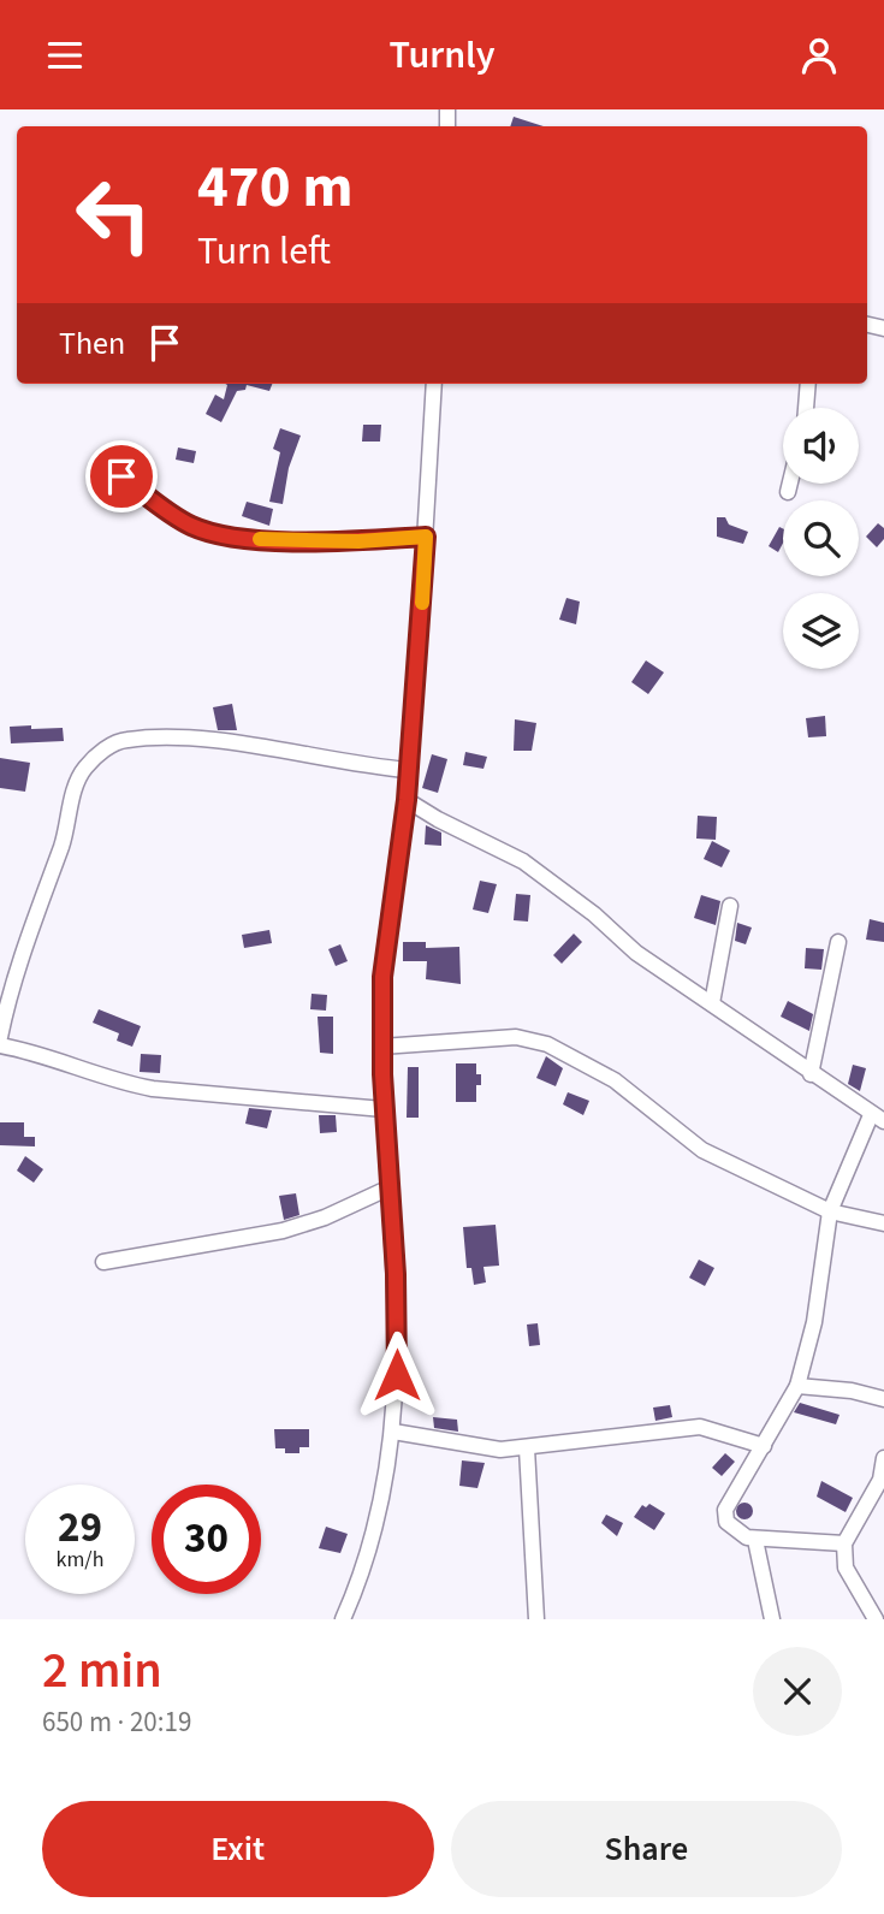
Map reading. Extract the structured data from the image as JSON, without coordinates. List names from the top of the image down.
{
  "page": {
    "header": "Turnly",
    "turn": ["470 m", "Turn left"],
    "then": "Then",
    "speed": "29 km/h",
    "limit": "30",
    "heading": ["2 min", "650 m · 20:19"],
    "buttons": ["Exit", "Share"]
  }
}
